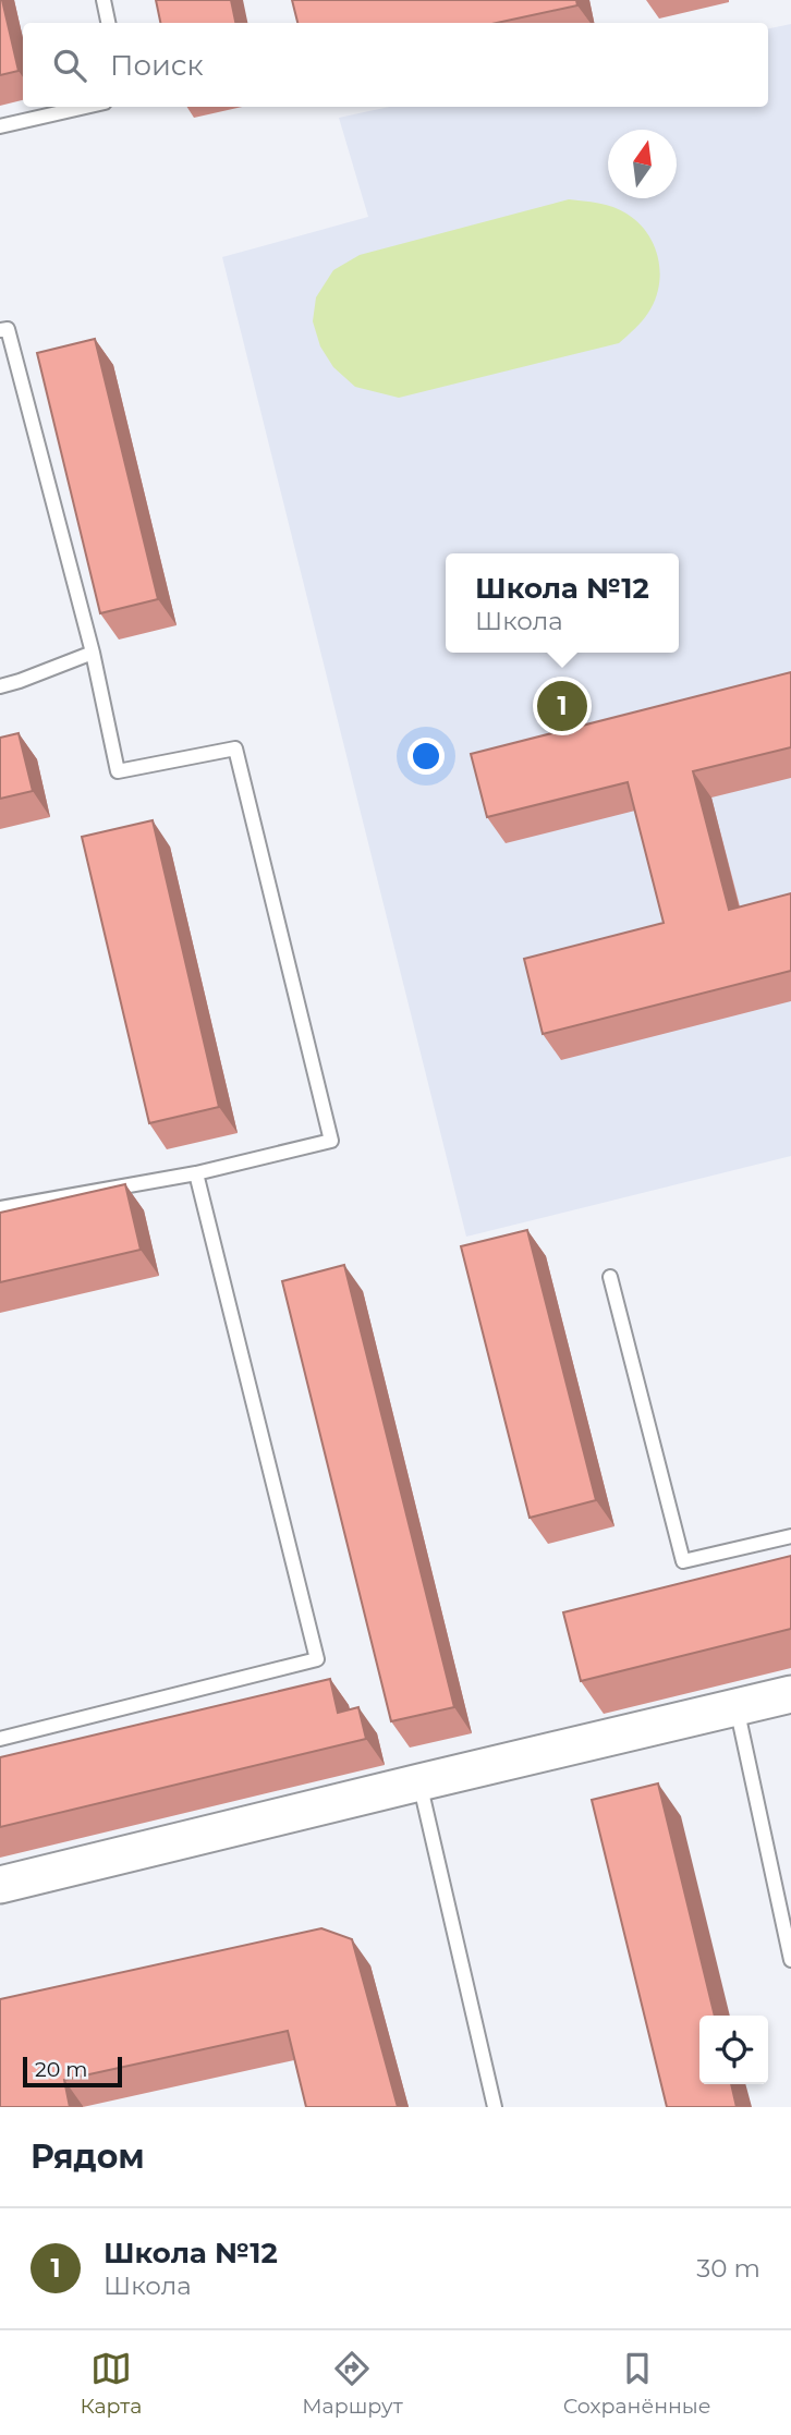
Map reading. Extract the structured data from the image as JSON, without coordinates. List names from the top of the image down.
{
  "scale_bar": "20 m",
  "north": "top",
  "page": {
    "search": "Поиск",
    "popup": ["Школа №12", "Школа"],
    "pins": "1",
    "scale": "20 m",
    "heading": "Рядом",
    "list": [
      {
        "mark": "1",
        "name": "Школа №12",
        "note": "Школа",
        "value": "30 m"
      }
    ],
    "nav": ["Карта", "Маршрут", "Сохранённые"]
  }
}
